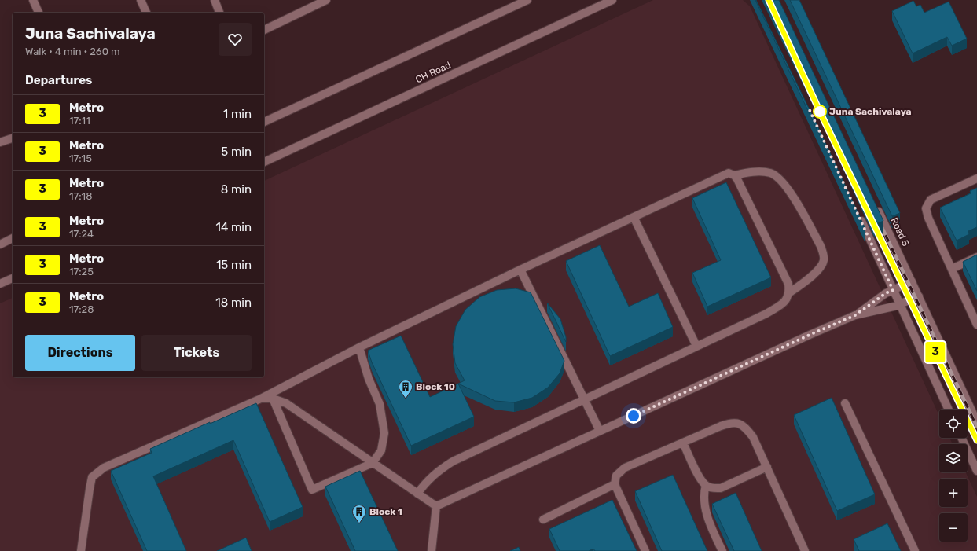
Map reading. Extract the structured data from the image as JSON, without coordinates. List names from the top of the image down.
{
  "streets": {
    "street": ["CH Road", "Road 5"]
  },
  "places": {
    "other": ["Juna Sachivalaya"],
    "building": ["Block 10", "Block 1"]
  },
  "lines": ["metro line 3"],
  "page": {
    "on_map": "3",
    "heading": [
      ["Juna Sachivalaya", "Walk · 4 min · 260 m"],
      "Departures"
    ],
    "list": [
      {
        "mark": "3",
        "name": "Metro",
        "note": "17:11",
        "value": "1 min"
      },
      {
        "mark": "3",
        "name": "Metro",
        "note": "17:15",
        "value": "5 min"
      },
      {
        "mark": "3",
        "name": "Metro",
        "note": "17:18",
        "value": "8 min"
      },
      {
        "mark": "3",
        "name": "Metro",
        "note": "17:24",
        "value": "14 min"
      },
      {
        "mark": "3",
        "name": "Metro",
        "note": "17:25",
        "value": "15 min"
      },
      {
        "mark": "3",
        "name": "Metro",
        "note": "17:28",
        "value": "18 min"
      }
    ],
    "buttons": ["Directions", "Tickets"],
    "map_buttons": ["+", "−"]
  }
}
